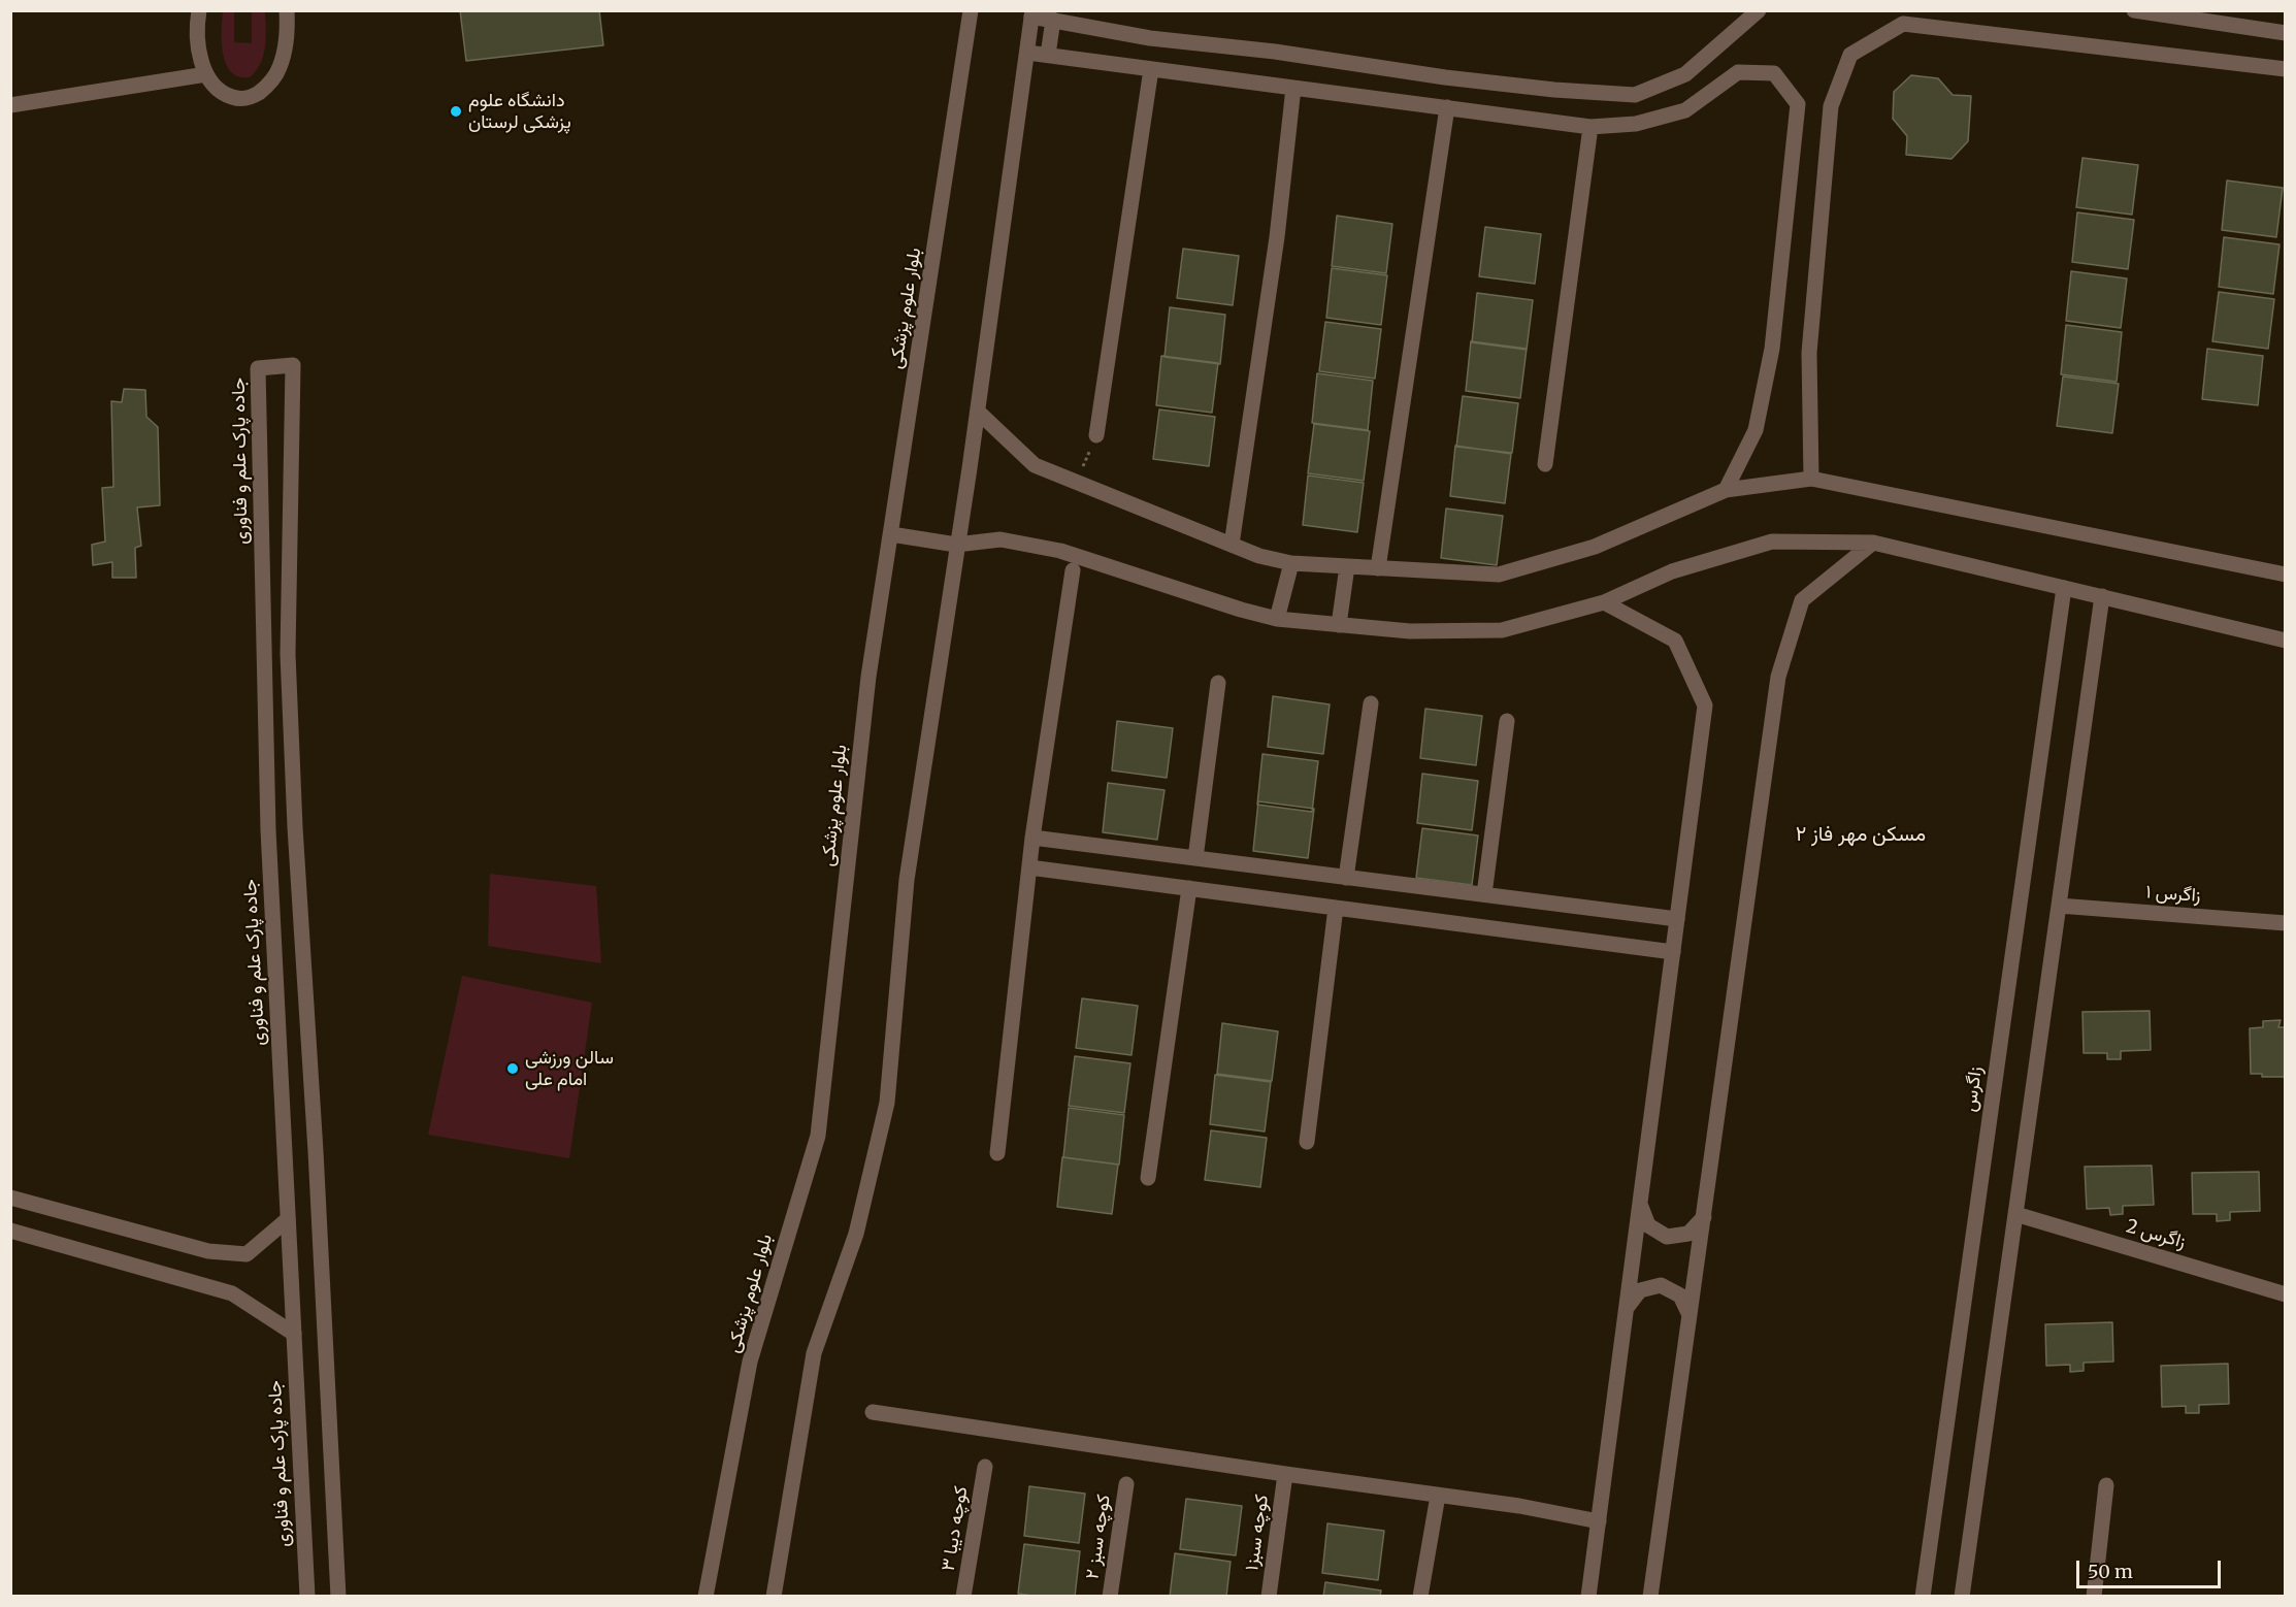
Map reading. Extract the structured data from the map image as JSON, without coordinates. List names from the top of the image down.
{
  "streets": {
    "street": [
      "بلوار علوم پزشکی",
      "جاده پارک علم و فناوری",
      "زاگرس ۱",
      "زاگرس",
      "زاگرس 2",
      "کوچه دیبا ۳",
      "کوچه سبز۱",
      "کوچه سبز ۲"
    ]
  },
  "districts": ["مسکن مهر فاز ۲"],
  "places": ["دانشگاه علوم پزشکی لرستان", "سالن ورزشی امام علی"],
  "scale_bar": "50 m"
}
